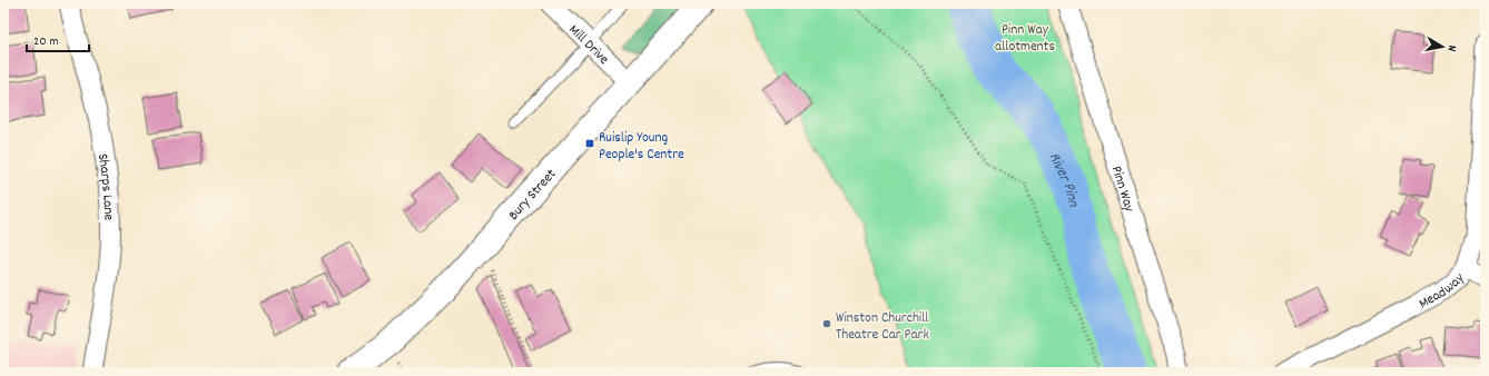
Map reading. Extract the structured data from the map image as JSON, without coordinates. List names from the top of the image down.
{
  "streets": {
    "main road": ["Bury Street"],
    "street": [
      "Mill Drive",
      "Sharps Lane",
      "Pinn Way",
      "Meadway"
    ]
  },
  "crossings": [
    ["Mill Drive", "Bury Street"]
  ],
  "water": ["River Pinn"],
  "parks": ["Pinn Way allotments"],
  "places": {
    "transit": ["Ruislip Young People's Centre"],
    "other": ["Winston Churchill Theatre Car Park"]
  },
  "scale_bar": "20 m",
  "north": "right"
}
